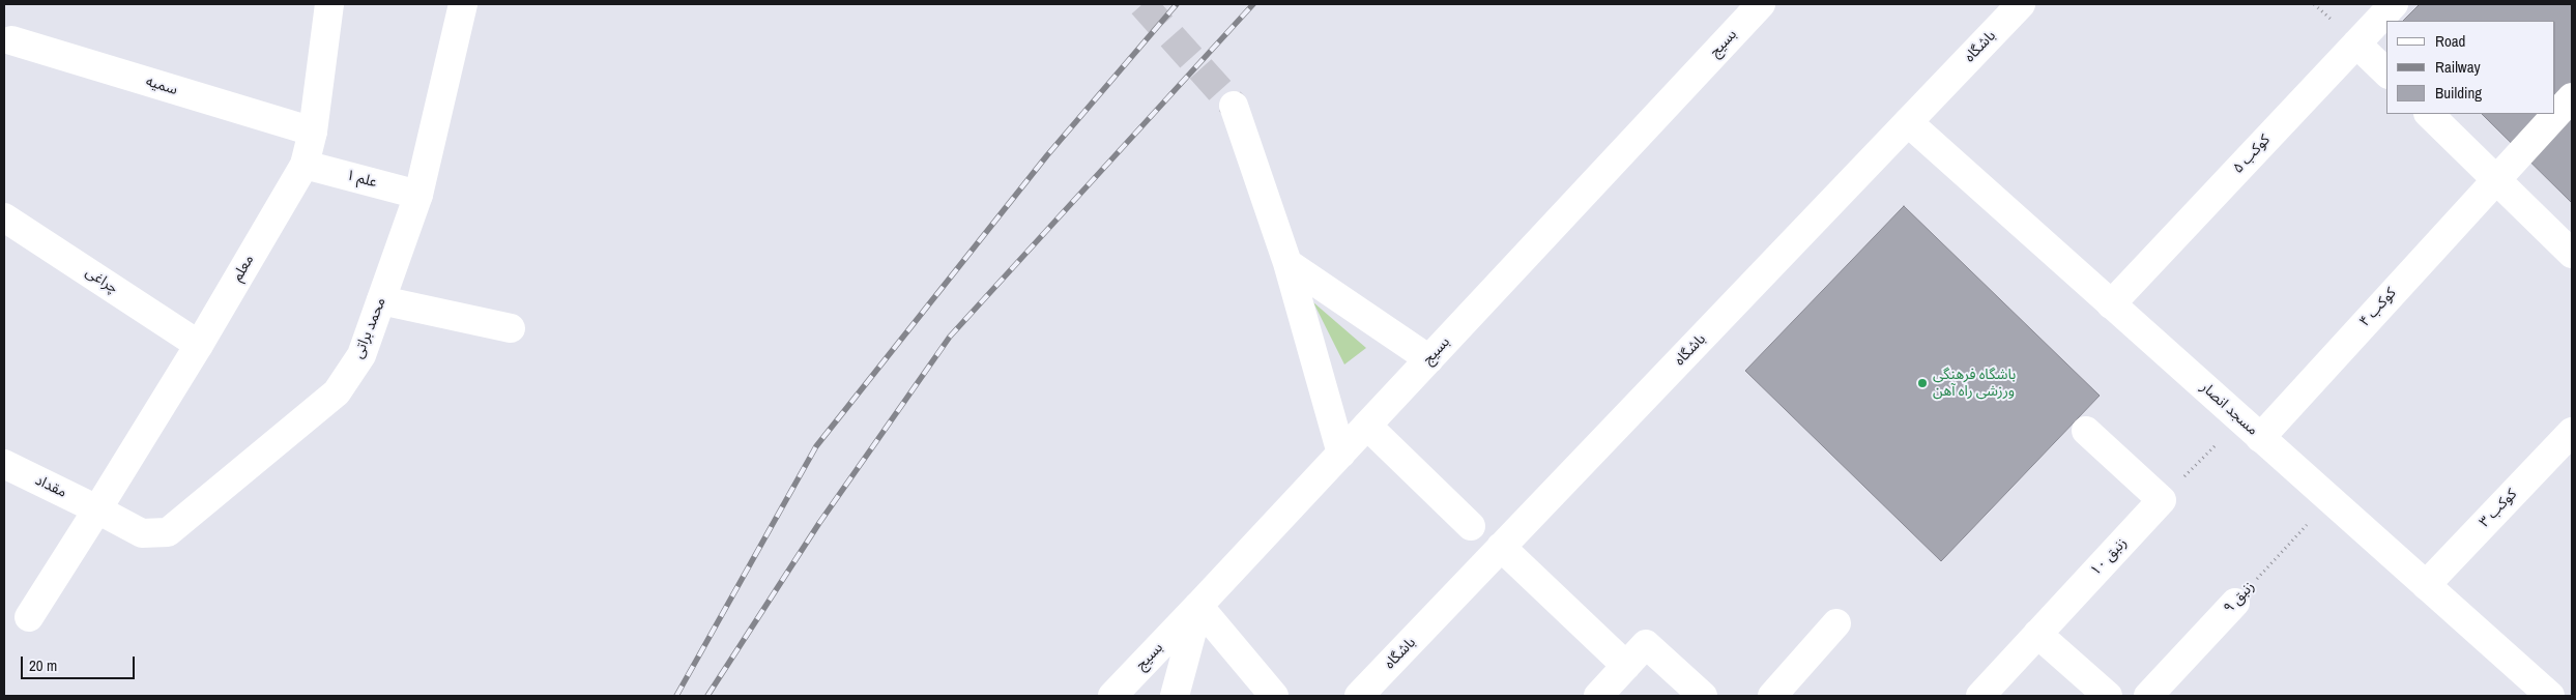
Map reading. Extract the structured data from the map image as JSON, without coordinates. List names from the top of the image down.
{
  "streets": {
    "street": [
      "بسیج",
      "باشگاه",
      "سمیه",
      "کوکب ۵",
      "علم ۱",
      "معلم",
      "چراغی",
      "کوکب ۴",
      "محمد براتی",
      "مسجد انصار",
      "مقداد",
      "کوکب ۳",
      "زنبق ۱۰",
      "زنبق ۹"
    ]
  },
  "crossings": [
    ["باشگاه", "مسجد انصار"],
    ["سمیه", "معلم"],
    ["کوکب ۵", "مسجد انصار"],
    ["علم ۱", "معلم"],
    ["علم ۱", "محمد براتی"],
    ["معلم", "چراغی"],
    ["معلم", "محمد براتی"],
    ["معلم", "مقداد"],
    ["کوکب ۴", "مسجد انصار"],
    ["محمد براتی", "مقداد"],
    ["مسجد انصار", "کوکب ۳"],
    ["مسجد انصار", "زنبق ۹"]
  ],
  "places": ["باشگاه فرهنگی ورزشی راه آهن"],
  "legend": ["Road", "Railway", "Building"],
  "scale_bar": "20 m"
}
